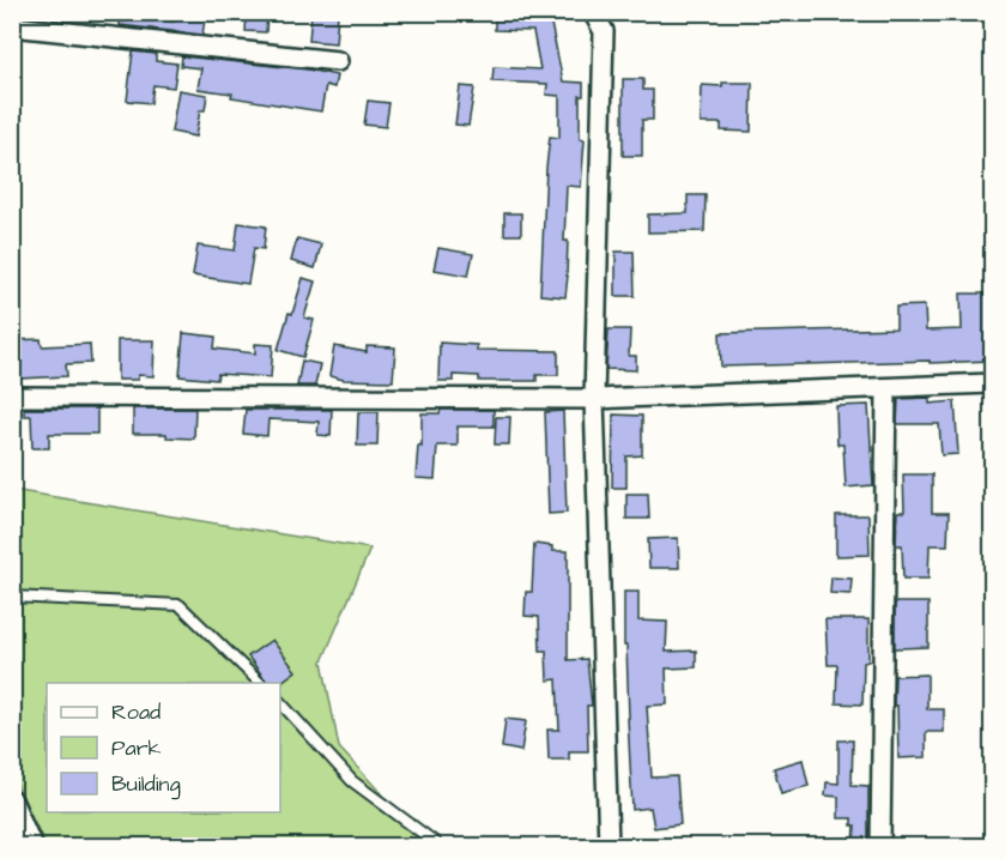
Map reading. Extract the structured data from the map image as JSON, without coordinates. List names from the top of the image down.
{
  "legend": ["Road", "Park", "Building"]
}
